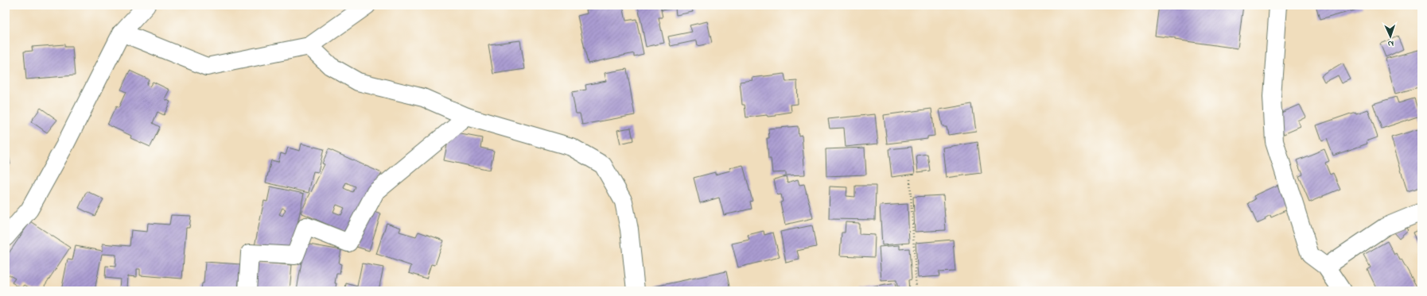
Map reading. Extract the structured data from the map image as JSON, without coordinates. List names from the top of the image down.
{
  "north": "bottom"
}
